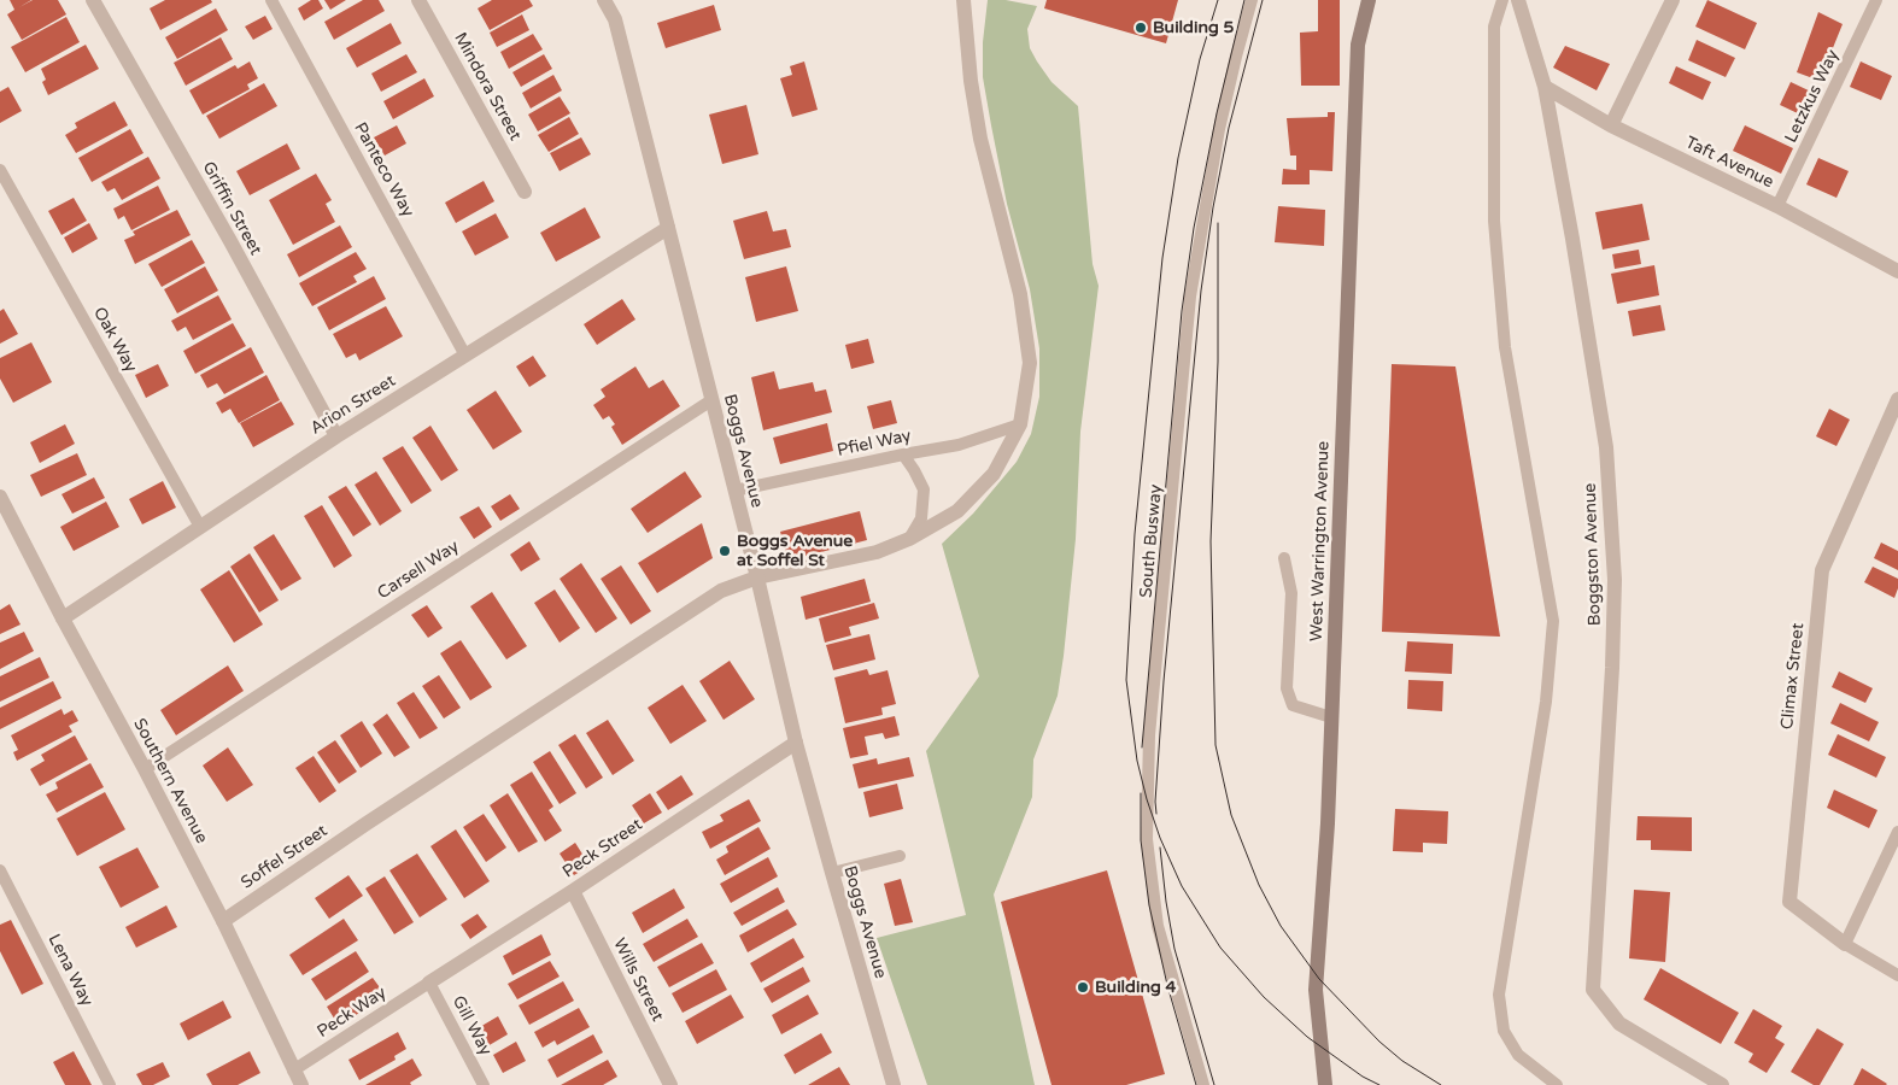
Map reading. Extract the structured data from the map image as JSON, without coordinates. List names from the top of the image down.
{
  "streets": {
    "main road": ["West Warrington Avenue"],
    "street": [
      "Mindora Street",
      "Taft Avenue",
      "Griffin Street",
      "Arion Street",
      "Boggs Avenue",
      "Boggston Avenue",
      "Climax Street",
      "Southern Avenue",
      "Peck Street",
      "Soffel Street",
      "Wills Street"
    ],
    "lane": [
      "Letzkus Way",
      "Panteco Way",
      "Oak Way",
      "Pfiel Way",
      "South Busway",
      "Carsell Way",
      "Lena Way",
      "Peck Way",
      "Gill Way"
    ]
  },
  "crossings": [
    ["Letzkus Way", "Taft Avenue"],
    ["Taft Avenue", "Boggston Avenue"],
    ["Panteco Way", "Arion Street"],
    ["Griffin Street", "Arion Street"],
    ["Oak Way", "Arion Street"],
    ["Arion Street", "Boggs Avenue"],
    ["Arion Street", "Southern Avenue"],
    ["Pfiel Way", "Boggs Avenue"],
    ["Pfiel Way", "Soffel Street"],
    ["Boggs Avenue", "Carsell Way"],
    ["Boggs Avenue", "Peck Street"],
    ["Boggs Avenue", "Soffel Street"],
    ["Carsell Way", "Southern Avenue"],
    ["Southern Avenue", "Soffel Street"],
    ["Southern Avenue", "Peck Way"],
    ["Peck Street", "Wills Street"],
    ["Peck Street", "Peck Way"],
    ["Peck Street", "Gill Way"],
    ["Peck Way", "Gill Way"]
  ],
  "places": ["Building 5", "Boggs Avenue at Soffel St", "Building 4"]
}
